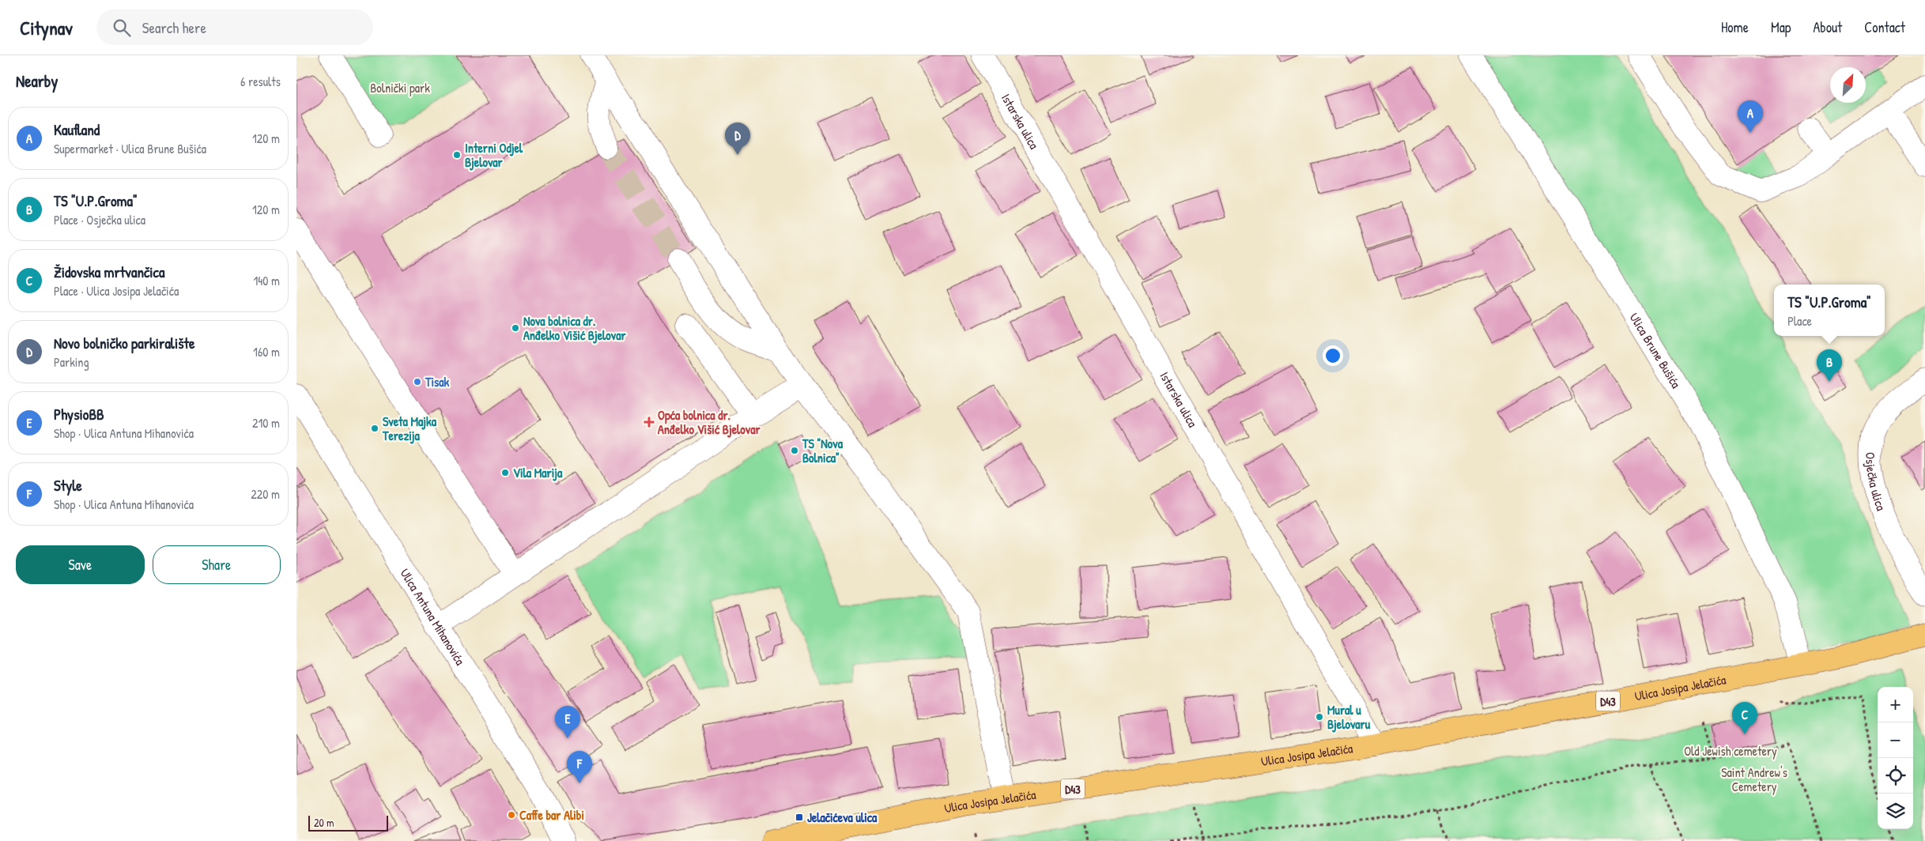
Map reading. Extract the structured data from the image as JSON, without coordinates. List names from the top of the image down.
{
  "streets": {
    "main road": ["Ulica Josipa Jelačića", "D43"],
    "street": [
      "Istarska ulica",
      "Ulica Brune Bušića",
      "Osječka ulica",
      "Ulica Antuna Mihanovića"
    ]
  },
  "crossings": [
    ["Istarska ulica", "Ulica Josipa Jelačića"],
    ["Ulica Brune Bušića", "Ulica Josipa Jelačića"]
  ],
  "parks": ["Bolnički park", "Old Jewish cemetery", "Saint Andrew's Cemetery"],
  "places": {
    "other": [
      "Interni Odjel Bjelovar",
      "Nova bolnica dr. Anđelko Višić Bjelovar",
      "Tisak",
      "Sveta Majka Terezija",
      "TS \"Nova Bolnica\"",
      "Vila Marija",
      "Mural u Bjelovaru",
      "Caffe bar Alibi"
    ],
    "health": ["Opća bolnica dr. Anđelko Višić Bjelovar"],
    "transit": ["Jelačićeva ulica"]
  },
  "scale_bar": "20 m",
  "north": "top right",
  "page": {
    "header": "Citynav",
    "search": "Search here",
    "nav": [
      "Home",
      "Map",
      "About",
      "Contact"
    ],
    "heading": ["Nearby", "6 results"],
    "pins": [
      "A",
      "D",
      "B",
      "C",
      "E",
      "F"
    ],
    "list": [
      {
        "mark": "A",
        "name": "Kaufland",
        "note": "Supermarket · Ulica Brune Bušića",
        "value": "120 m"
      },
      {
        "mark": "B",
        "name": "TS \"U.P.Groma\"",
        "note": "Place · Osječka ulica",
        "value": "120 m"
      },
      {
        "mark": "C",
        "name": "Židovska mrtvančica",
        "note": "Place · Ulica Josipa Jelačića",
        "value": "140 m"
      },
      {
        "mark": "D",
        "name": "Novo bolničko parkiralište",
        "note": "Parking",
        "value": "160 m"
      },
      {
        "mark": "E",
        "name": "PhysioBB",
        "note": "Shop · Ulica Antuna Mihanovića",
        "value": "210 m"
      },
      {
        "mark": "F",
        "name": "Style",
        "note": "Shop · Ulica Antuna Mihanovića",
        "value": "220 m"
      }
    ],
    "popup": ["TS \"U.P.Groma\"", "Place"],
    "buttons": ["Save", "Share"],
    "map_buttons": ["+", "−"],
    "scale": "20 m"
  }
}
